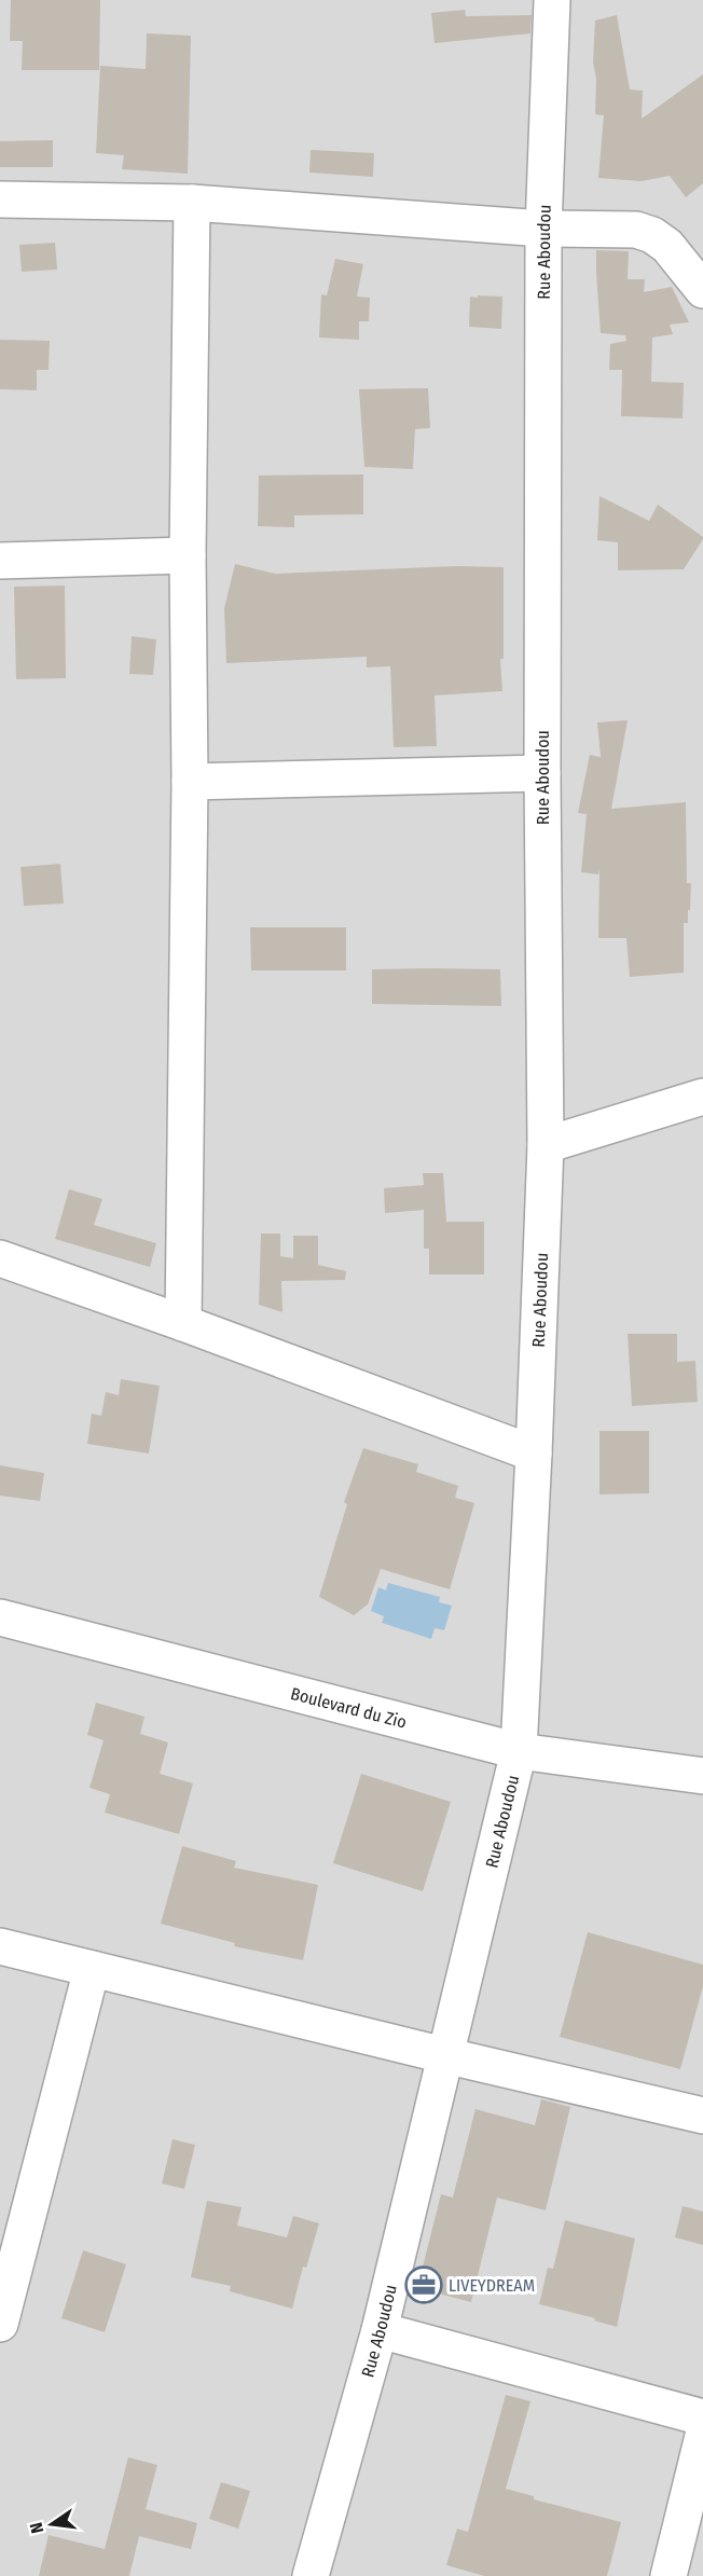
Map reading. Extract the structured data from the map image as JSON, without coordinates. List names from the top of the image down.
{
  "streets": {
    "street": ["Rue Aboudou", "Boulevard du Zio"]
  },
  "crossings": [
    ["Rue Aboudou", "Boulevard du Zio"]
  ],
  "places": {
    "office": ["LIVEYDREAM"]
  },
  "north": "left"
}
